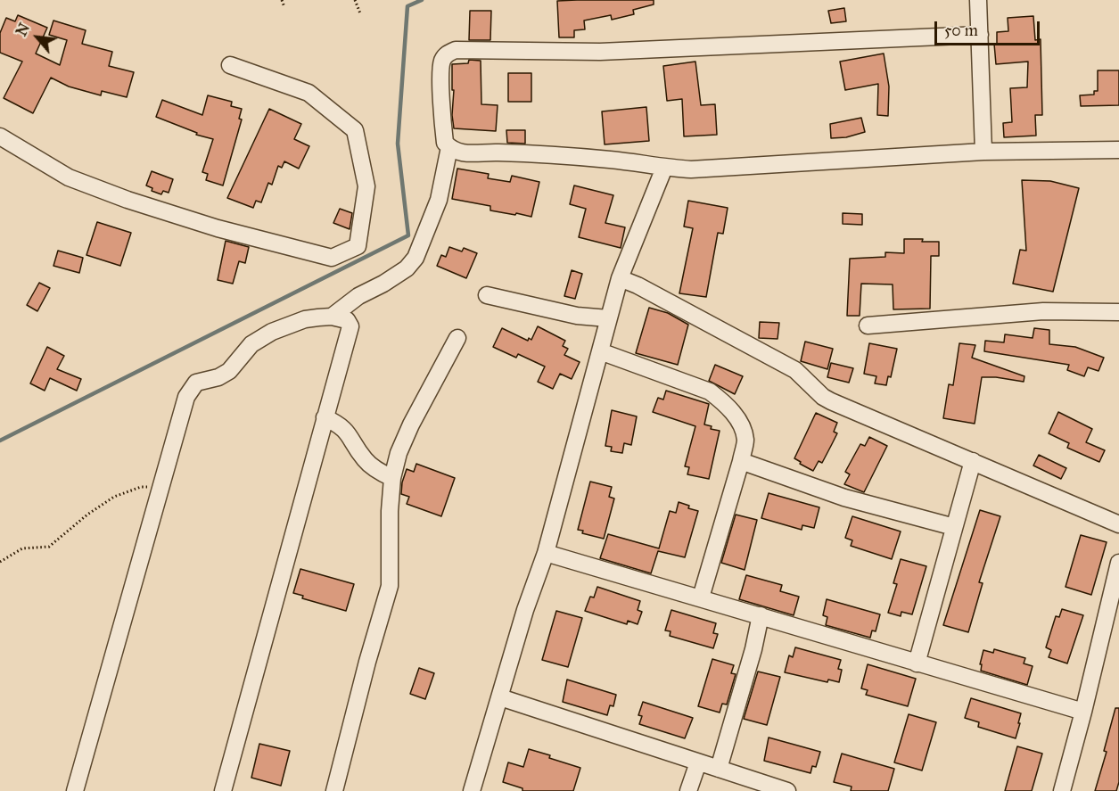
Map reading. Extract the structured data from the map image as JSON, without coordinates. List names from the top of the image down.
{
  "scale_bar": "50 m",
  "north": "top left"
}
